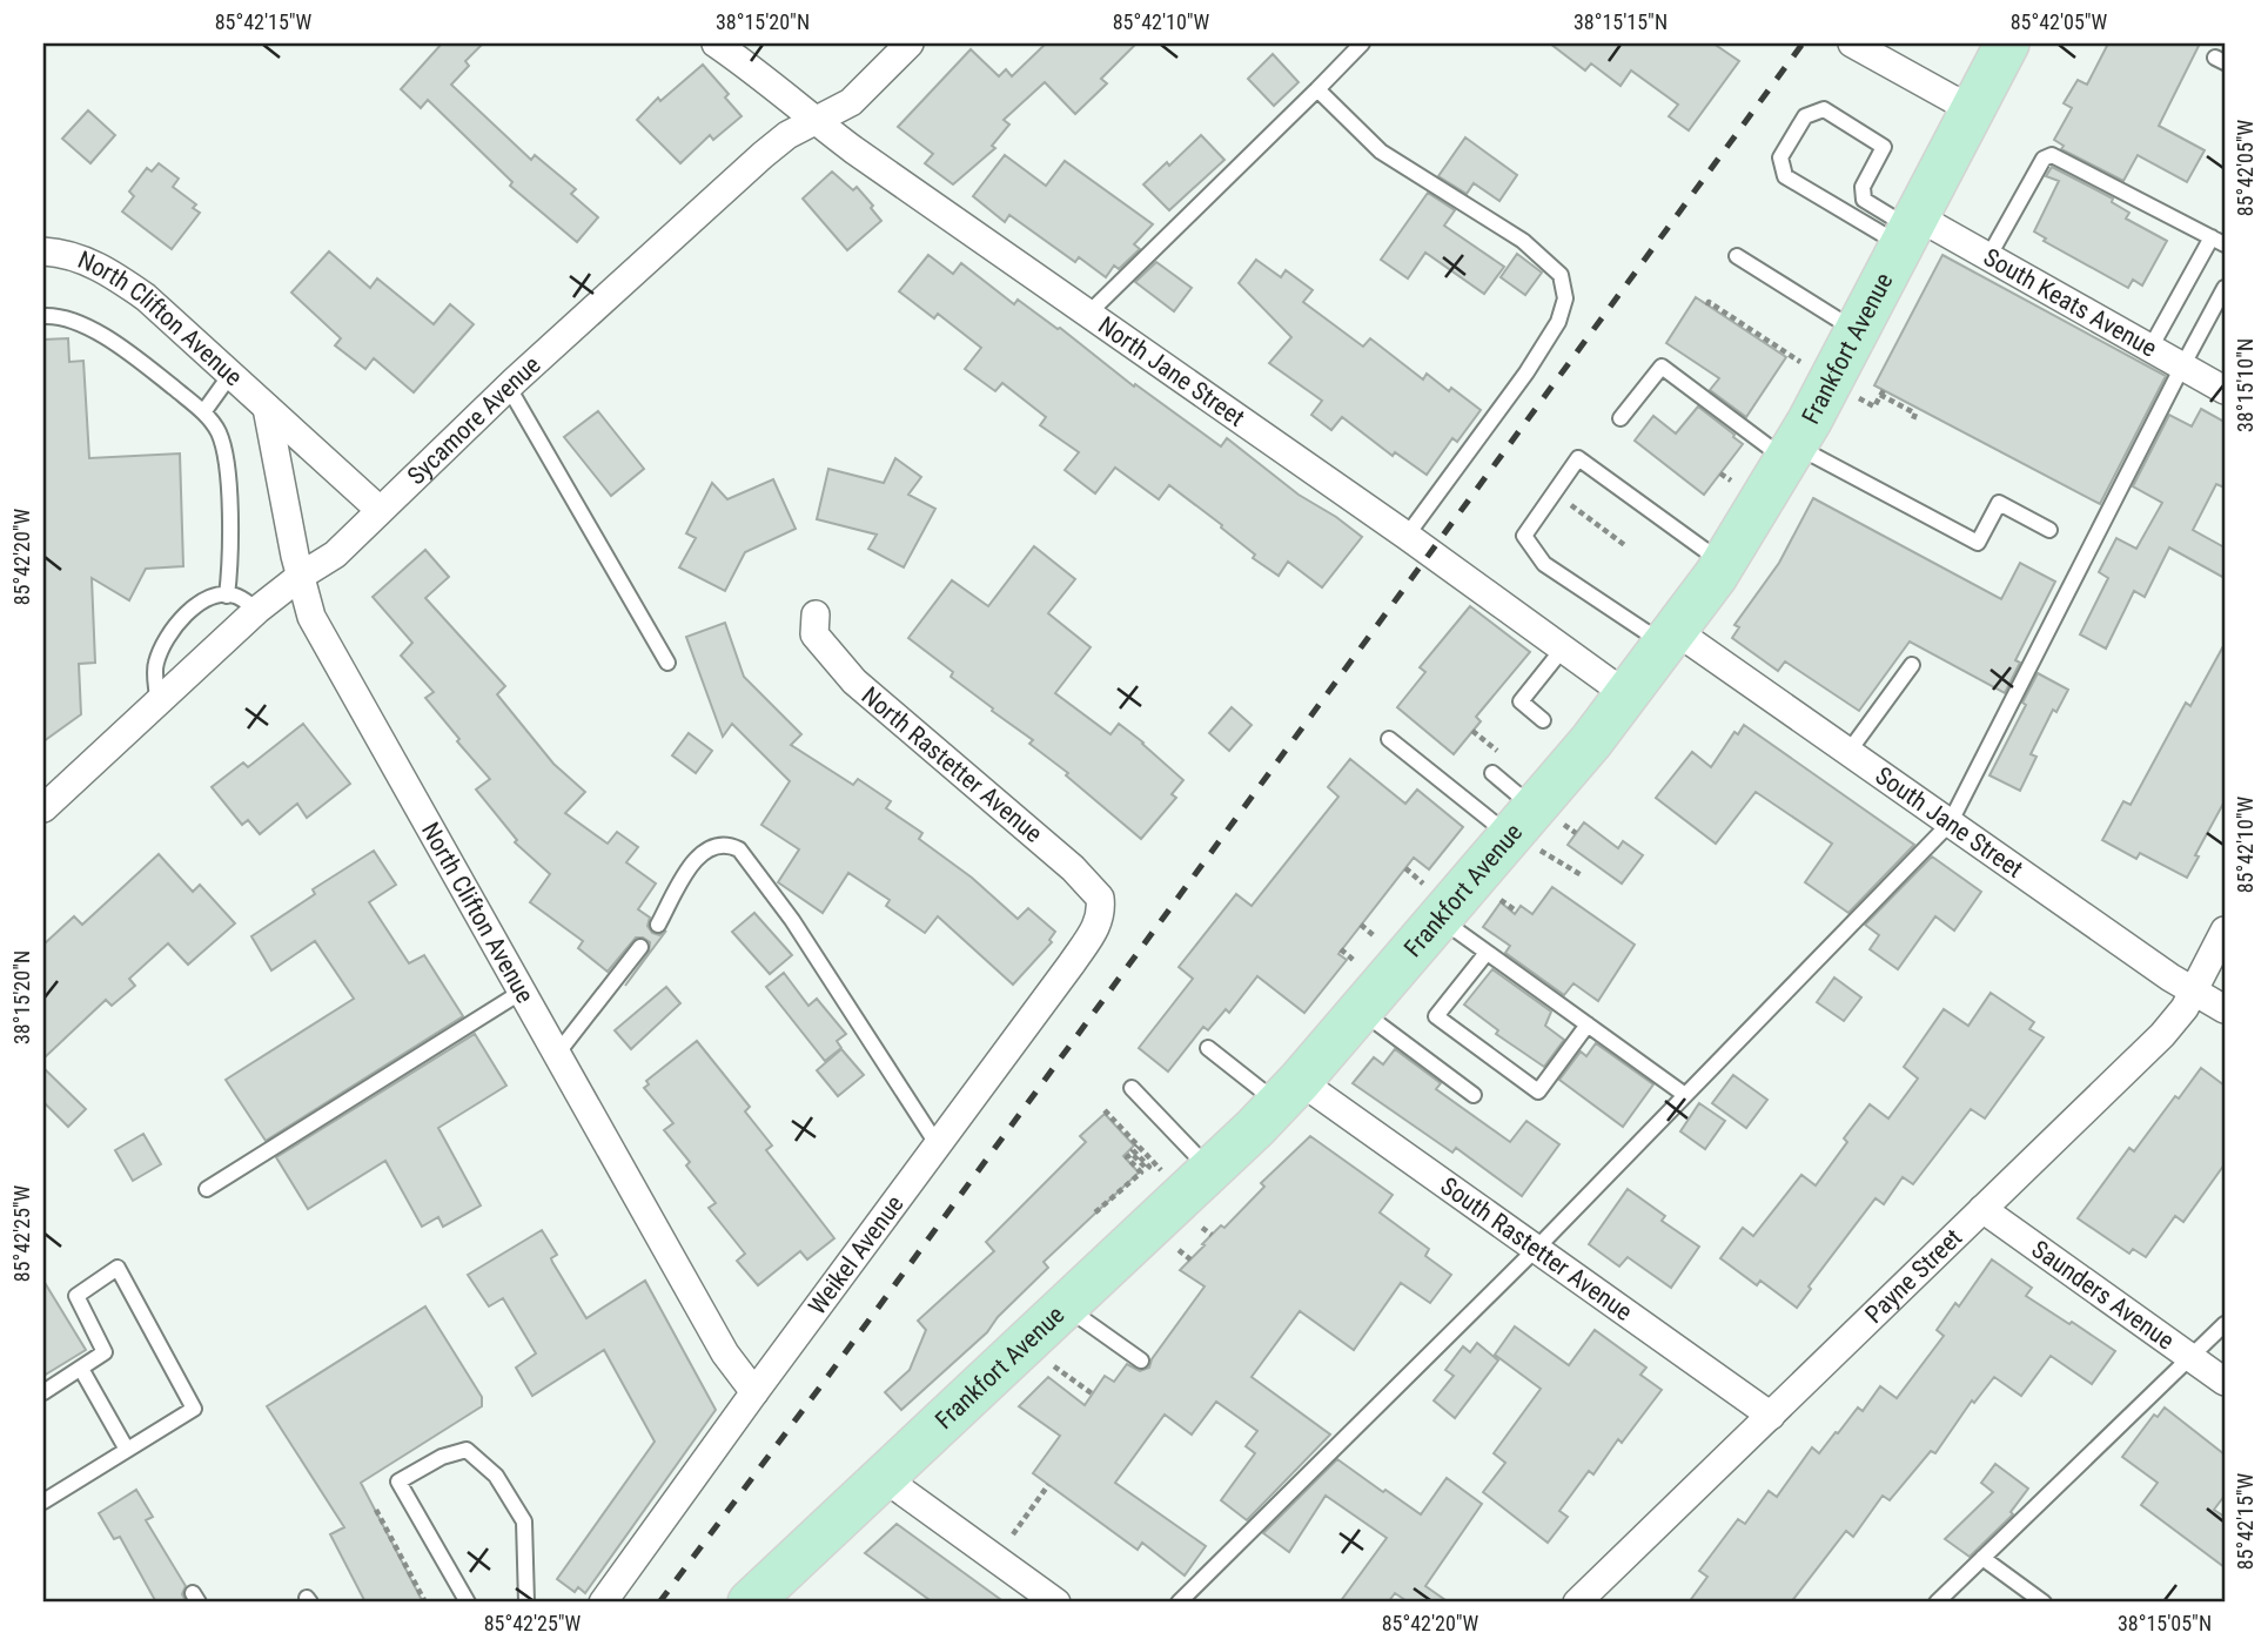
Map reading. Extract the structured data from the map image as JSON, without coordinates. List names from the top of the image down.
{
  "streets": {
    "main road": ["Frankfort Avenue"],
    "street": [
      "South Keats Avenue",
      "North Clifton Avenue",
      "North Jane Street",
      "Sycamore Avenue",
      "North Rastetter Avenue",
      "South Jane Street",
      "South Rastetter Avenue",
      "Weikel Avenue",
      "Payne Street",
      "Saunders Avenue"
    ]
  },
  "crossings": [
    ["South Keats Avenue", "Frankfort Avenue"],
    ["North Clifton Avenue", "Sycamore Avenue"],
    ["North Clifton Avenue", "Weikel Avenue"],
    ["Frankfort Avenue", "North Jane Street"],
    ["Frankfort Avenue", "South Jane Street"],
    ["Frankfort Avenue", "South Rastetter Avenue"],
    ["North Jane Street", "Sycamore Avenue"],
    ["North Rastetter Avenue", "Weikel Avenue"],
    ["South Jane Street", "Payne Street"],
    ["South Rastetter Avenue", "Payne Street"],
    ["Payne Street", "Saunders Avenue"]
  ],
  "coordinates": [
    "85°42'15\"W",
    "38°15'20\"N",
    "85°42'10\"W",
    "38°15'15\"N",
    "85°42'05\"W",
    "38°15'10\"N",
    "85°42'20\"W",
    "85°42'25\"W",
    "38°15'05\"N"
  ]
}
